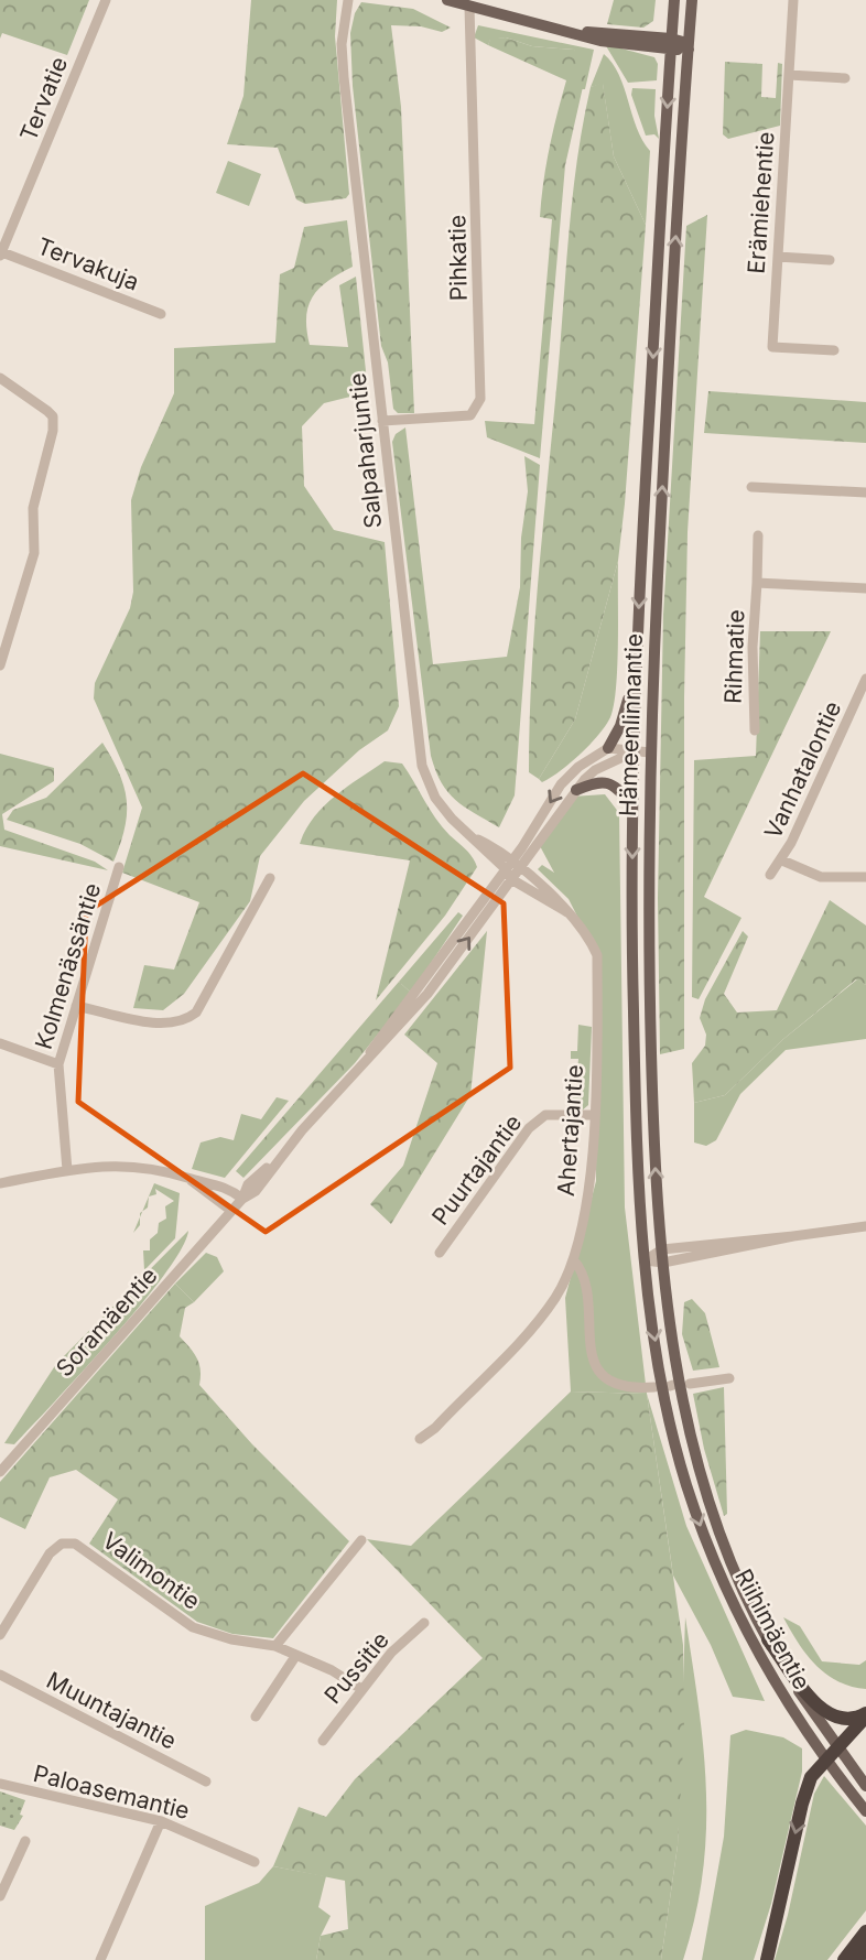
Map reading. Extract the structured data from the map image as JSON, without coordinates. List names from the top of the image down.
{
  "streets": {
    "main road": ["Hämeenlinnantie", "Riihimäentie"],
    "street": [
      "Tervatie",
      "Erämiehentie",
      "Pihkatie",
      "Tervakuja",
      "Salpaharjuntie",
      "Rihmatie",
      "Vanhatalontie",
      "Kolmenässäntie",
      "Ahertajantie",
      "Puurtajantie",
      "Soramäentie",
      "Valimontie",
      "Pussitie",
      "Muuntajantie",
      "Paloasemantie"
    ]
  },
  "crossings": [
    ["Tervatie", "Tervakuja"],
    ["Pihkatie", "Salpaharjuntie"],
    ["Salpaharjuntie", "Ahertajantie"],
    ["Salpaharjuntie", "Soramäentie"],
    ["Hämeenlinnantie", "Soramäentie"],
    ["Hämeenlinnantie", "Riihimäentie"],
    ["Ahertajantie", "Puurtajantie"],
    ["Ahertajantie", "Soramäentie"],
    ["Valimontie", "Pussitie"]
  ]
}
